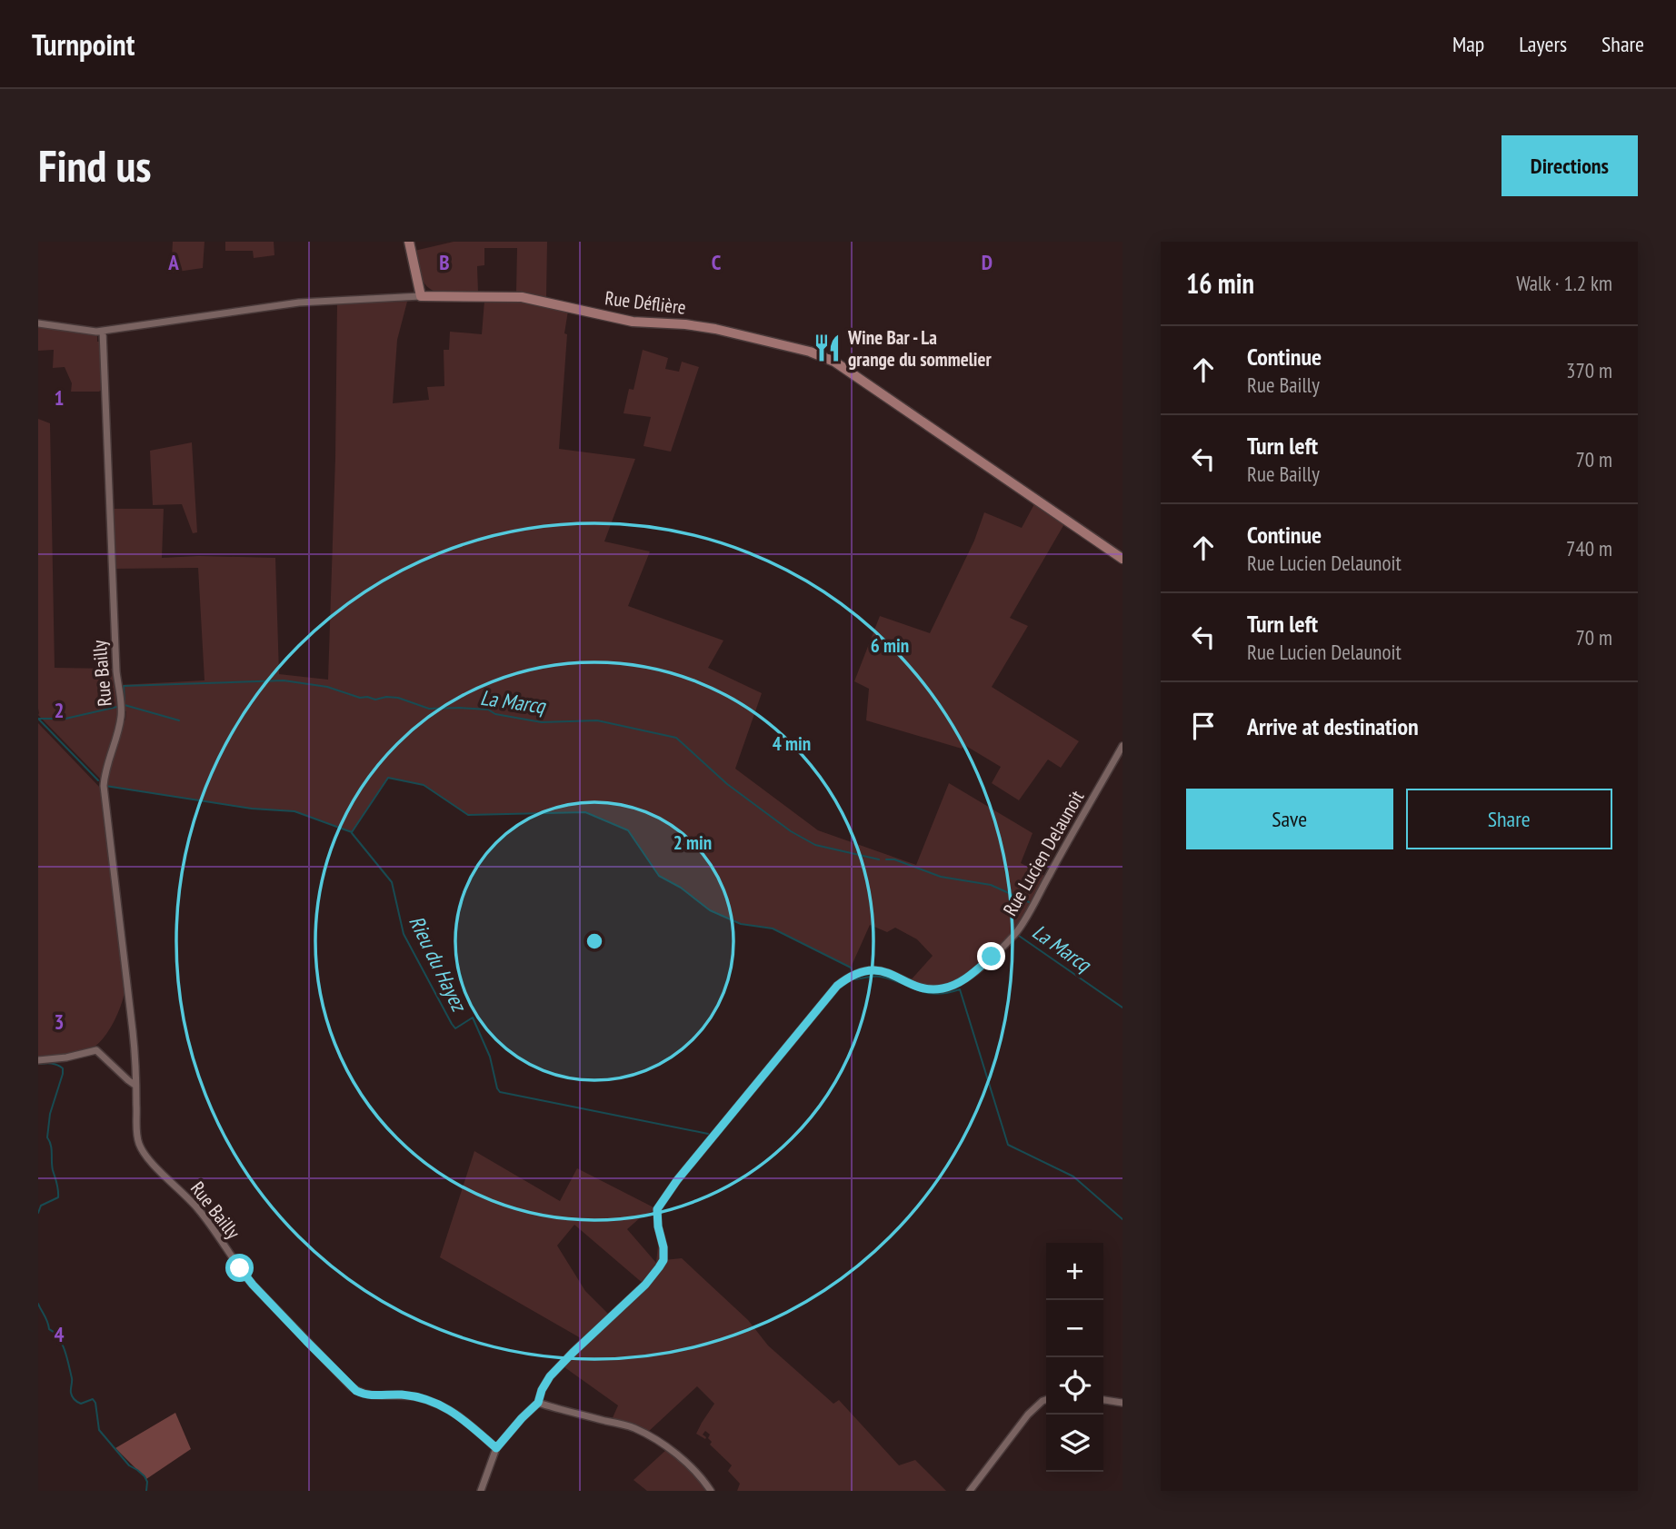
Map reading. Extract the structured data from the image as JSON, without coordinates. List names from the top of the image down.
{
  "streets": {
    "street": ["Rue Déflière", "Rue Bailly", "Rue Lucien Delaunoit"]
  },
  "crossings": [
    ["Rue Déflière", "Rue Bailly"]
  ],
  "water": ["La Marcq", "Rieu du Hayez"],
  "places": {
    "restaurant": ["Wine Bar - La grange du sommelier"]
  },
  "page": {
    "header": "Turnpoint",
    "nav": ["Map", "Layers", "Share"],
    "buttons": [
      "Directions",
      ["Save", "Share"]
    ],
    "title": "Find us",
    "heading": ["16 min", "Walk · 1.2 km"],
    "list": [
      ["Continue", "Rue Bailly", "370 m"],
      ["Turn left", "Rue Bailly", "70 m"],
      ["Continue", "Rue Lucien Delaunoit", "740 m"],
      ["Turn left", "Rue Lucien Delaunoit", "70 m"],
      "Arrive at destination"
    ],
    "map_buttons": ["+", "−"]
  },
  "grid": {
    "columns": [
      "A",
      "B",
      "C",
      "D"
    ],
    "rows": [
      "1",
      "2",
      "3",
      "4"
    ]
  },
  "rings": ["6 min", "4 min", "2 min"]
}
